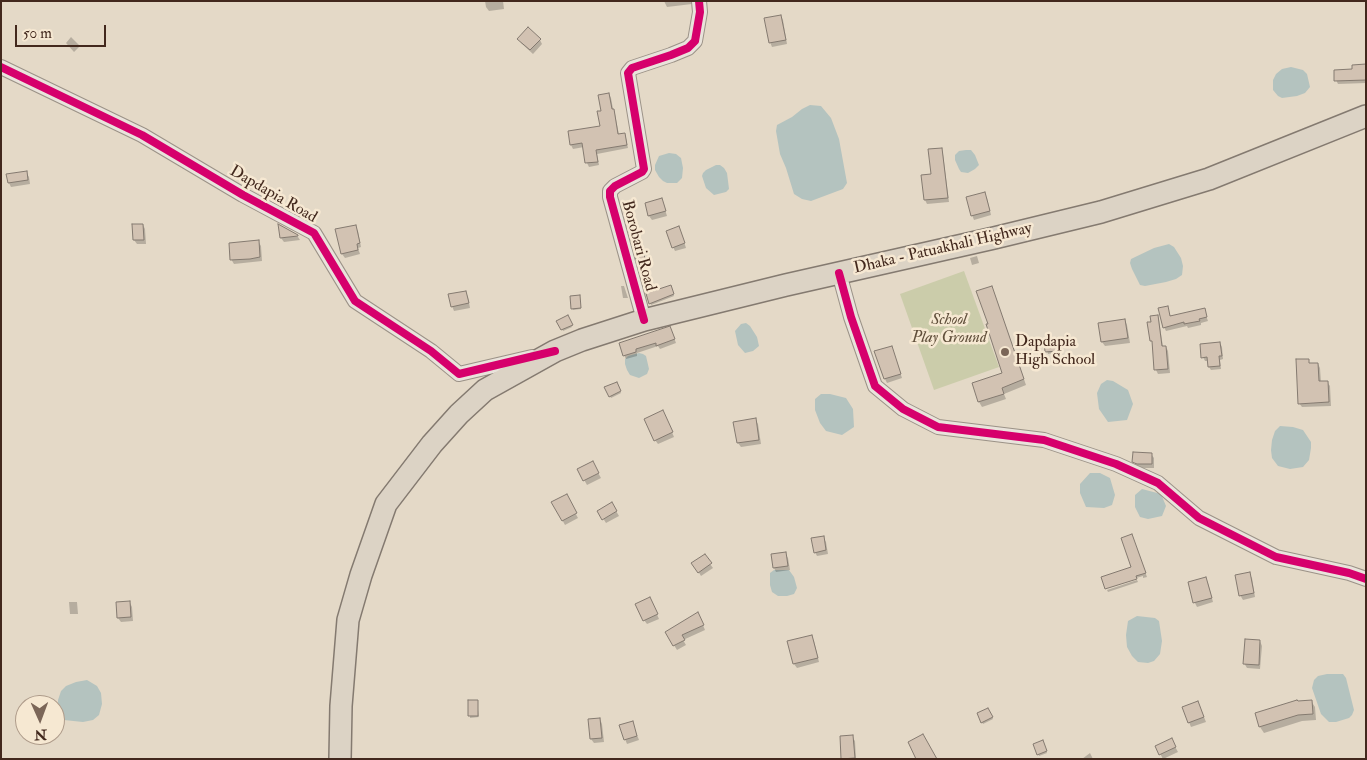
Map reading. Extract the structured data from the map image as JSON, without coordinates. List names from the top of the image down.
{
  "streets": {
    "highway": ["Dhaka - Patuakhali Highway"],
    "street": ["Dapdapia Road", "Borobari Road"]
  },
  "crossings": [
    ["Dapdapia Road", "Dhaka - Patuakhali Highway"],
    ["Borobari Road", "Dhaka - Patuakhali Highway"]
  ],
  "parks": ["School Play Ground"],
  "places": ["Dapdapia High School"],
  "scale_bar": "50 m",
  "north": "bottom"
}
